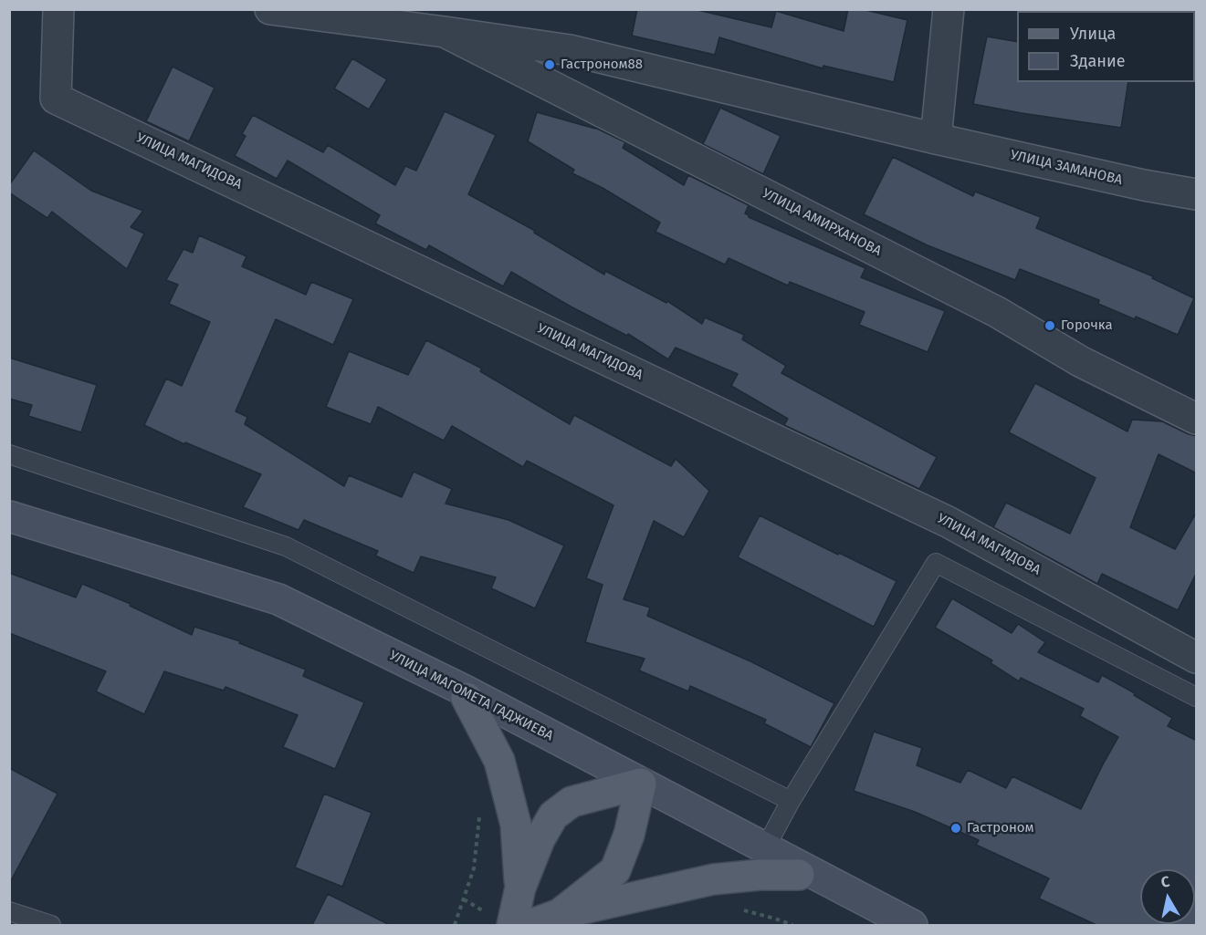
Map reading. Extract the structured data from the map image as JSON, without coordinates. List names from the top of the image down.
{
  "streets": {
    "main road": ["УЛИЦА МАГОМЕТА ГАДЖИЕВА"],
    "street": ["УЛИЦА МАГИДОВА", "УЛИЦА ЗАМАНОВА", "УЛИЦА АМИРХАНОВА"]
  },
  "crossings": [
    ["УЛИЦА ЗАМАНОВА", "УЛИЦА АМИРХАНОВА"]
  ],
  "places": ["Гастроном88", "Горочка", "Гастроном"],
  "legend": ["Улица", "Здание"],
  "north": "top"
}
